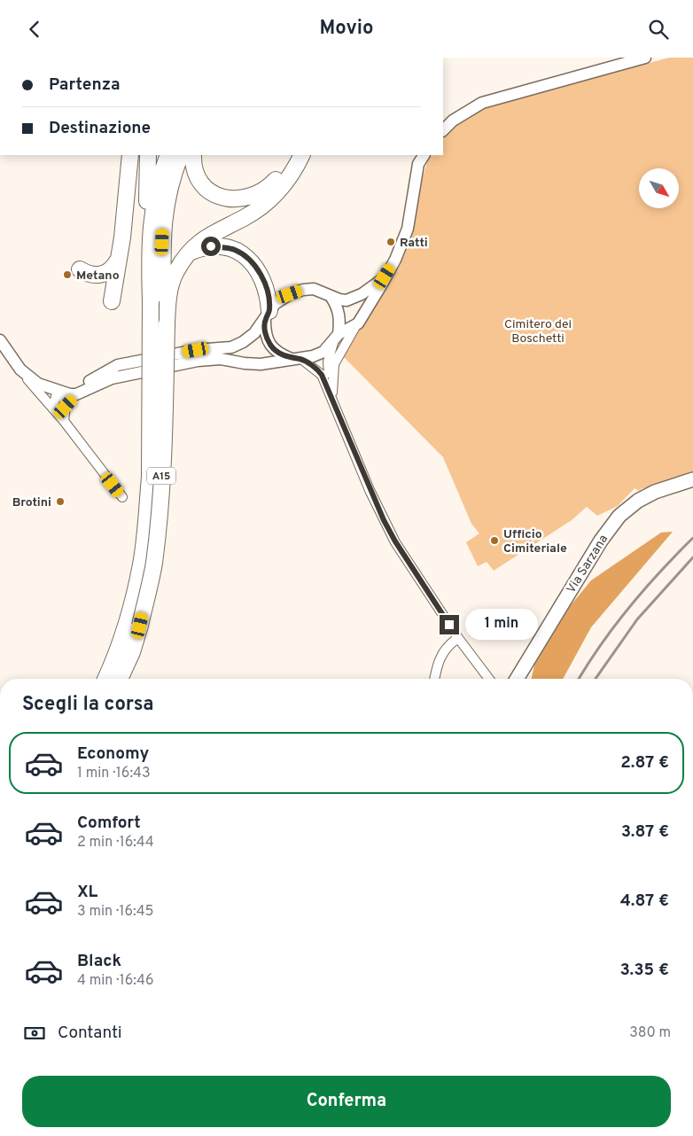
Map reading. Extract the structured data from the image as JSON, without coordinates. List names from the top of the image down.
{
  "streets": {
    "highway": ["A15"],
    "main road": ["Via Sarzana"]
  },
  "parks": ["Cimitero dei Boschetti"],
  "places": [
    "Ratti",
    "Metano",
    "Brotini",
    "Ufficio Cimiteriale"
  ],
  "north": "bottom right",
  "page": {
    "header": "Movio",
    "banner": ["Partenza", "Destinazione"],
    "bubble": "1 min",
    "heading": "Scegli la corsa",
    "list": [
      {
        "name": "Economy",
        "note": "1 min · 16:43",
        "value": "2.87 €"
      },
      {
        "name": "Comfort",
        "note": "2 min · 16:44",
        "value": "3.87 €"
      },
      {
        "name": "XL",
        "note": "3 min · 16:45",
        "value": "4.87 €"
      },
      {
        "name": "Black",
        "note": "4 min · 16:46",
        "value": "3.35 €"
      }
    ],
    "pay": ["Contanti", "380 m"],
    "buttons": "Conferma"
  }
}
